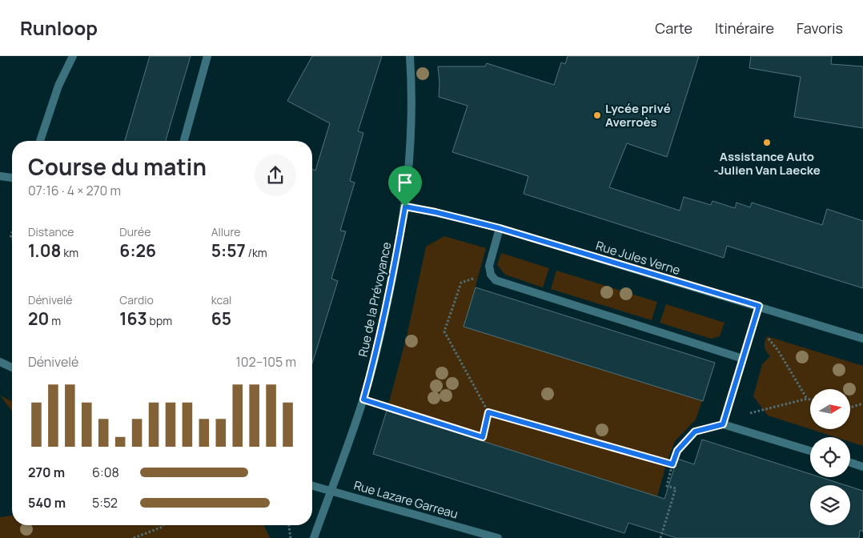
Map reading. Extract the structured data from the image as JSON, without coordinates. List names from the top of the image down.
{
  "streets": {
    "street": ["Rue Jules Verne", "Rue de la Prévoyance", "Rue Lazare Garreau"]
  },
  "crossings": [
    ["Rue Jules Verne", "Rue de la Prévoyance"],
    ["Rue de la Prévoyance", "Rue Lazare Garreau"]
  ],
  "places": ["Lycée privé Averroès", "Assistance Auto -Julien Van Laecke"],
  "north": "right",
  "page": {
    "header": "Runloop",
    "nav": ["Carte", "Itinéraire", "Favoris"],
    "heading": ["Course du matin", "07:16 · 4 × 270 m"],
    "stats": [
      ["Distance", "1.08 km"],
      ["Durée", "6:26"],
      ["Allure", "5:57 /km"],
      ["Dénivelé", "20 m"],
      ["Cardio", "163 bpm"],
      ["kcal", "65"]
    ],
    "chart": ["Dénivelé", "102–105 m"],
    "list": [
      {
        "name": "270 m",
        "note": "6:08"
      },
      {
        "name": "540 m",
        "note": "5:52"
      }
    ]
  }
}
